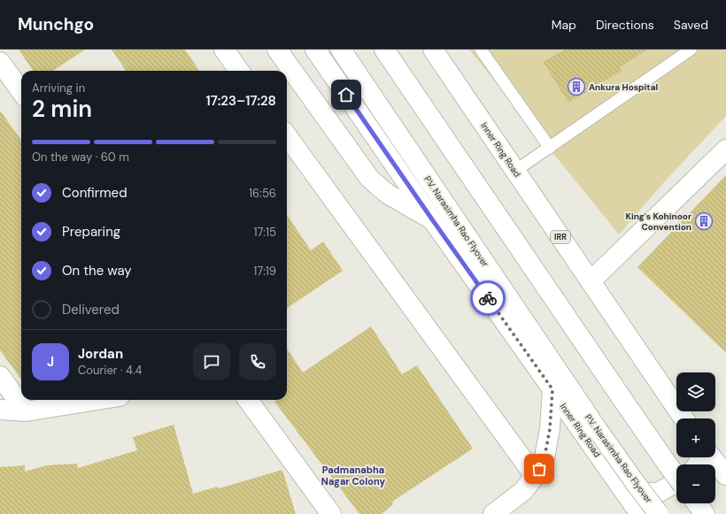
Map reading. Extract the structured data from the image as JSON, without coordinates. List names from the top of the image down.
{
  "streets": {
    "main road": ["Inner Ring Road", "P.V. Narasimha Rao Flyover", "IRR"]
  },
  "districts": ["Padmanabha Nagar Colony"],
  "places": {
    "building": ["Ankura Hospital", "King's Kohinoor Convention"]
  },
  "page": {
    "header": "Munchgo",
    "nav": ["Map", "Directions", "Saved"],
    "heading": ["2 min", "Arriving in", "17:23–17:28"],
    "panel": ["Jordan", "Courier · 4.4"],
    "bar": "On the way · 60 m",
    "list": [
      ["Confirmed", "16:56"],
      ["Preparing", "17:15"],
      ["On the way", "17:19"],
      "Delivered"
    ],
    "round": "J",
    "map_buttons": ["+", "−"]
  }
}
